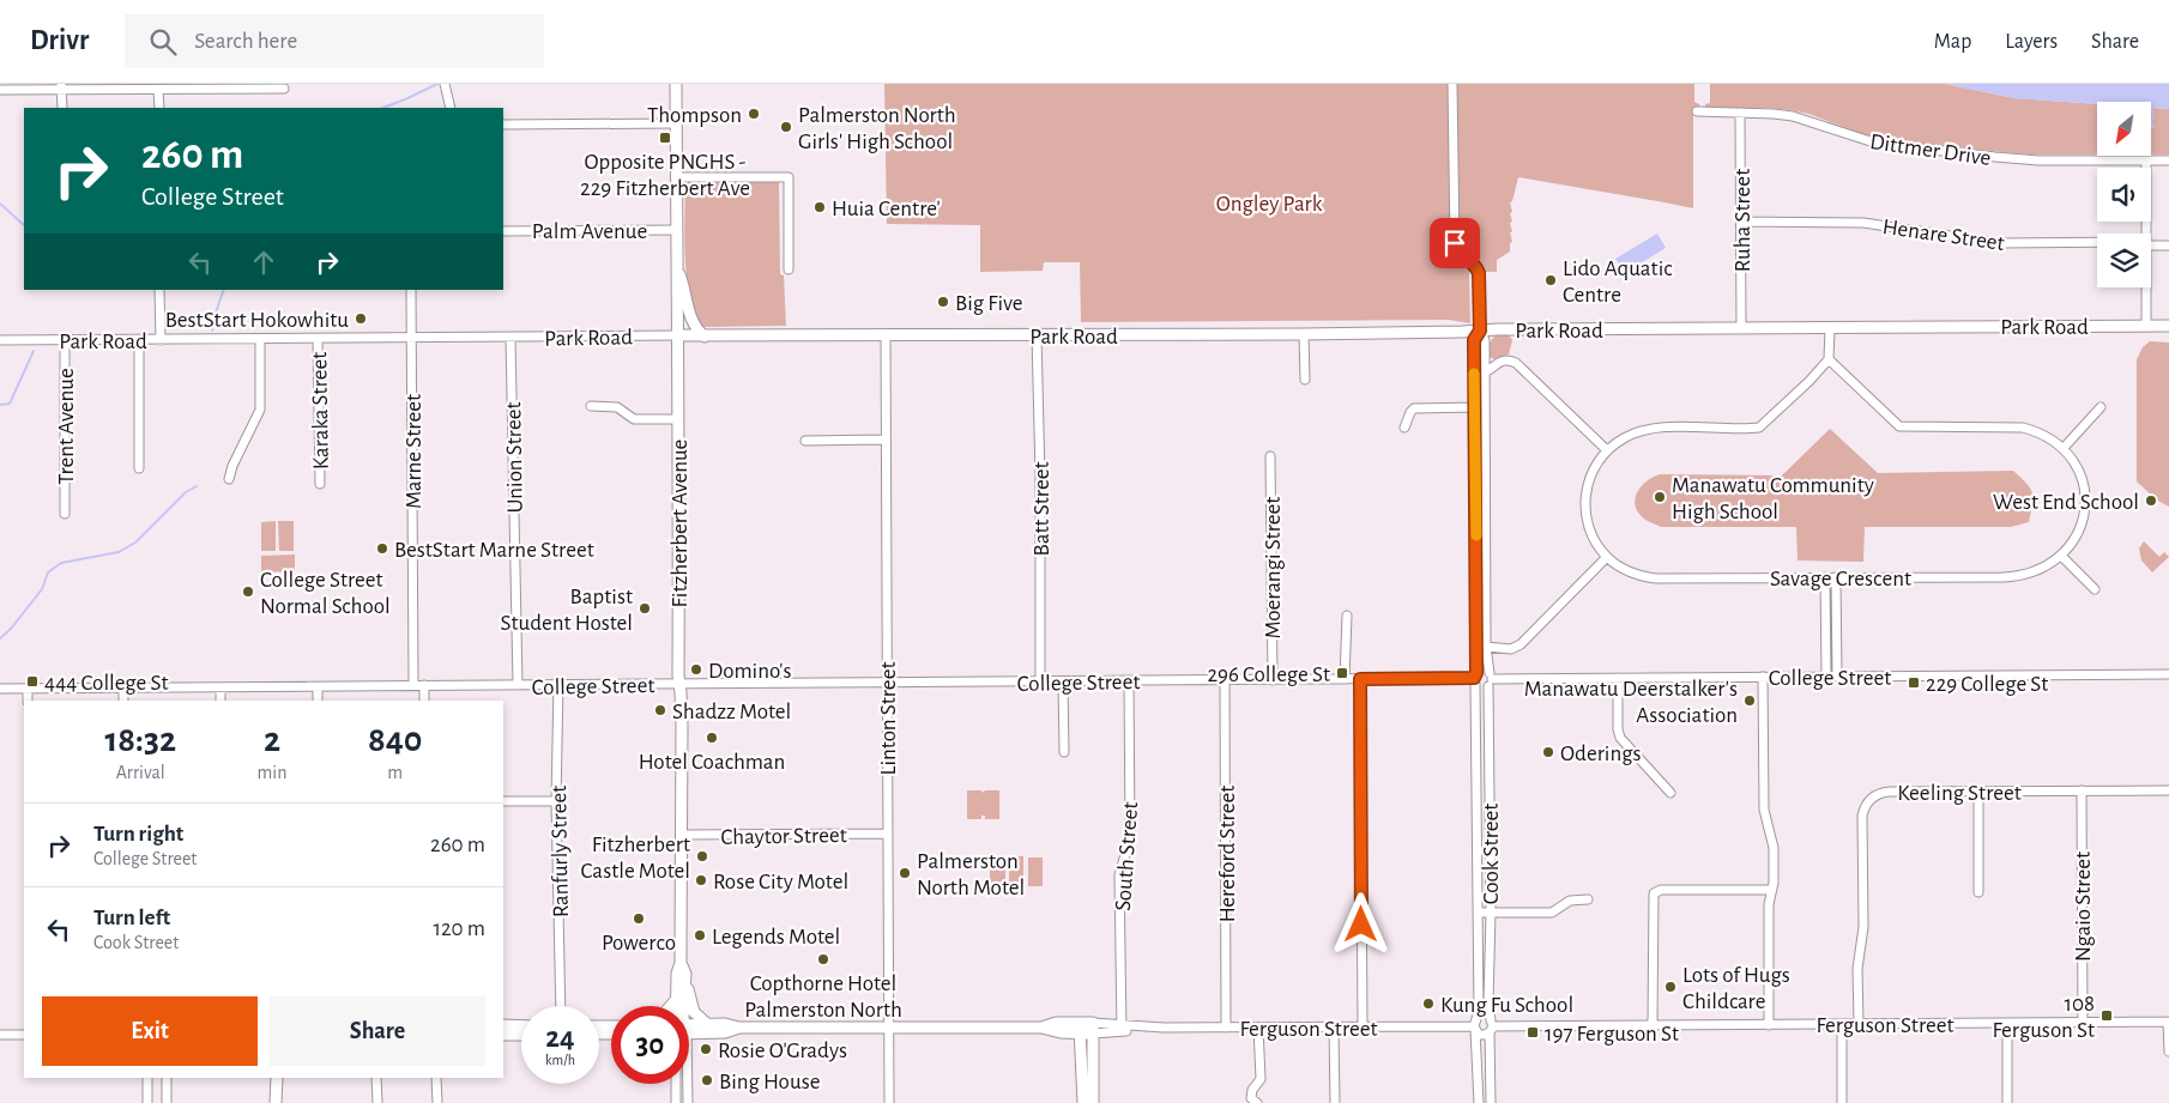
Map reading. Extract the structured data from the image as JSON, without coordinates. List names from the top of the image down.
{
  "streets": {
    "main road": ["Park Road", "Fitzherbert Avenue", "Ferguson Street"],
    "street": [
      "Dittmer Drive",
      "Ruha Street",
      "Palm Avenue",
      "Henare Street",
      "Karaka Street",
      "Trent Avenue",
      "Marne Street",
      "Union Street",
      "Batt Street",
      "Moerangi Street",
      "Savage Crescent",
      "College Street",
      "Linton Street",
      "Keeling Street",
      "Chaytor Street",
      "Ranfurly Street",
      "Hereford Street",
      "Cook Street",
      "South Street",
      "Ngaio Street"
    ]
  },
  "crossings": [
    ["Dittmer Drive", "Ruha Street"],
    ["Ruha Street", "Henare Street"],
    ["Ruha Street", "Park Road"],
    ["Palm Avenue", "Fitzherbert Avenue"],
    ["Park Road", "Karaka Street"],
    ["Park Road", "Trent Avenue"],
    ["Park Road", "Marne Street"],
    ["Park Road", "Union Street"],
    ["Park Road", "Batt Street"],
    ["Park Road", "Fitzherbert Avenue"],
    ["Park Road", "Linton Street"],
    ["Park Road", "Cook Street"],
    ["Marne Street", "College Street"],
    ["Union Street", "College Street"],
    ["Batt Street", "College Street"],
    ["Fitzherbert Avenue", "College Street"],
    ["Fitzherbert Avenue", "Chaytor Street"],
    ["Moerangi Street", "College Street"],
    ["College Street", "Linton Street"],
    ["College Street", "Ranfurly Street"],
    ["College Street", "Hereford Street"],
    ["College Street", "Cook Street"],
    ["College Street", "South Street"],
    ["Linton Street", "Chaytor Street"],
    ["Linton Street", "Ferguson Street"],
    ["Keeling Street", "Ngaio Street"],
    ["Keeling Street", "Ferguson Street"],
    ["Hereford Street", "Ferguson Street"],
    ["Cook Street", "Ferguson Street"],
    ["South Street", "Ferguson Street"],
    ["Ngaio Street", "Ferguson Street"]
  ],
  "parks": ["Ongley Park"],
  "places": {
    "other": [
      "Thompson",
      "Palmerston North Girls' High School",
      "Huia Centre'",
      "Lido Aquatic Centre",
      "Big Five",
      "BestStart Hokowhitu",
      "Manawatu Community High School",
      "West End School",
      "BestStart Marne Street",
      "College Street Normal School",
      "Baptist Student Hostel",
      "Domino's",
      "Manawatu Deerstalker's Association",
      "Shadzz Motel",
      "Hotel Coachman",
      "Oderings",
      "Fitzherbert Castle Motel",
      "Palmerston North Motel",
      "Rose City Motel",
      "Powerco",
      "Legends Motel",
      "Copthorne Hotel Palmerston North",
      "Lots of Hugs Childcare",
      "Kung Fu School",
      "Rosie O'Gradys",
      "Bing House"
    ],
    "transit": [
      "Opposite PNGHS - 229 Fitzherbert Ave",
      "296 College St",
      "444 College St",
      "229 College St",
      "108 Ferguson St",
      "197 Ferguson St"
    ]
  },
  "north": "bottom left",
  "page": {
    "header": "Drivr",
    "search": "Search here",
    "nav": ["Map", "Layers", "Share"],
    "turn": ["260 m", "College Street"],
    "eta": [
      "18:32",
      "Arrival",
      "2",
      "min",
      "840",
      "m"
    ],
    "list": [
      {
        "name": "Turn right",
        "note": "College Street",
        "value": "260 m"
      },
      {
        "name": "Turn left",
        "note": "Cook Street",
        "value": "120 m"
      }
    ],
    "buttons": ["Exit", "Share"],
    "speed": "24 km/h",
    "limit": "30"
  }
}
